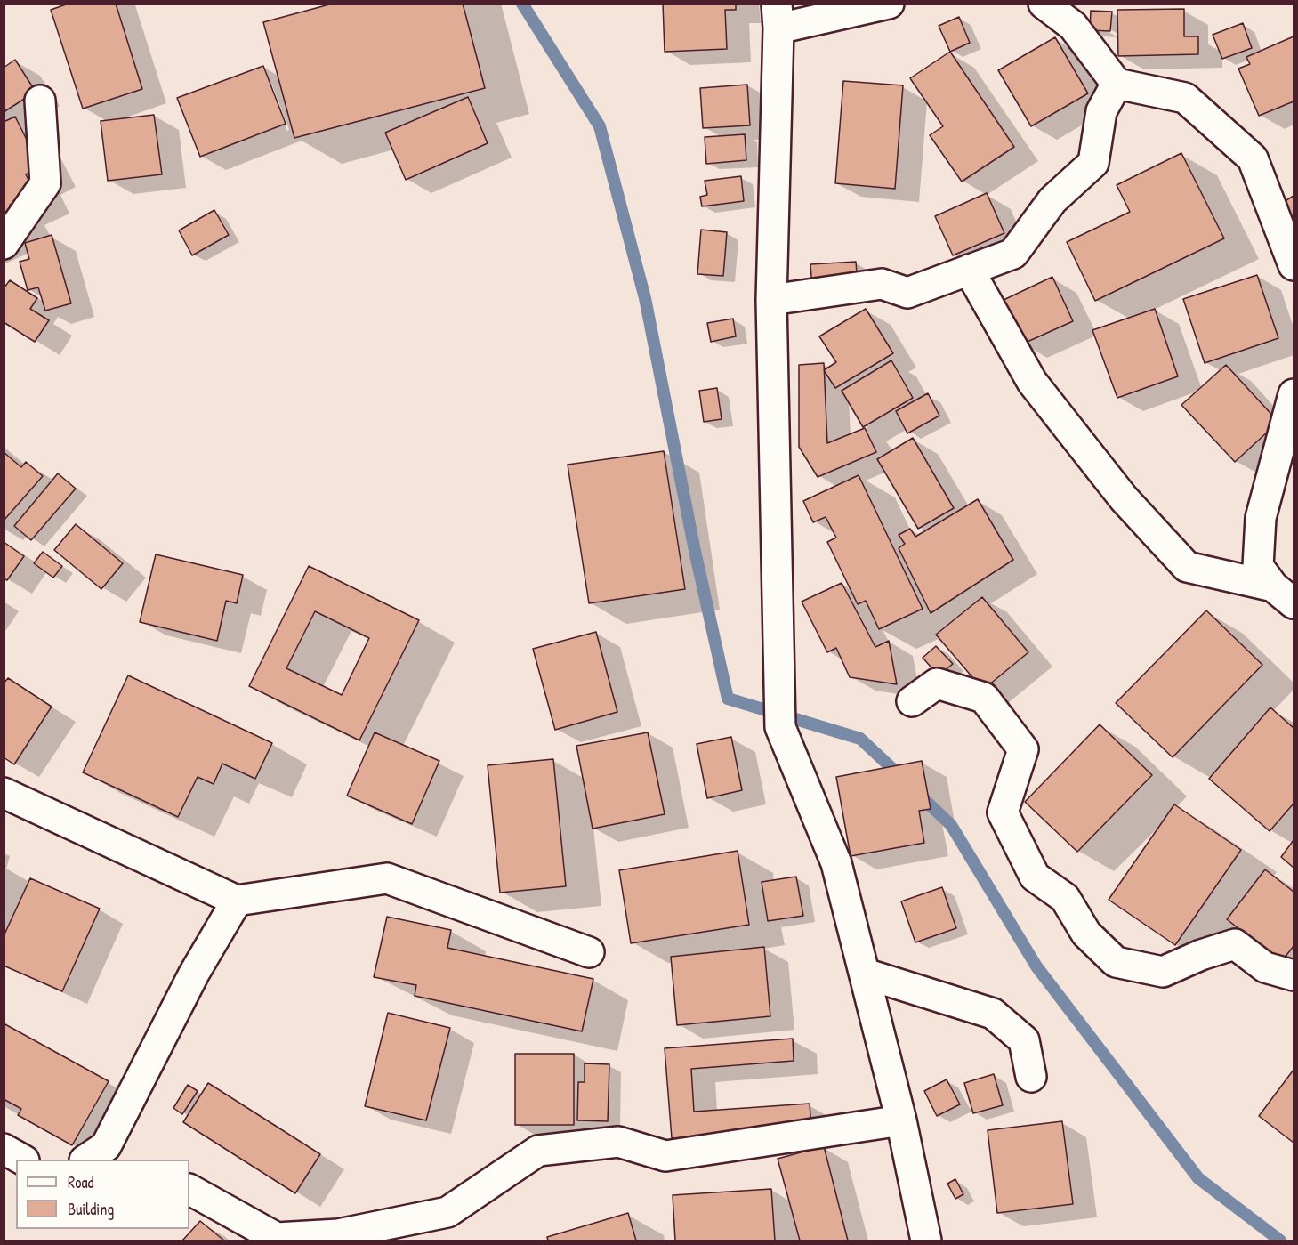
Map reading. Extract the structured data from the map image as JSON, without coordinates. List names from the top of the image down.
{
  "legend": ["Road", "Building"]
}
